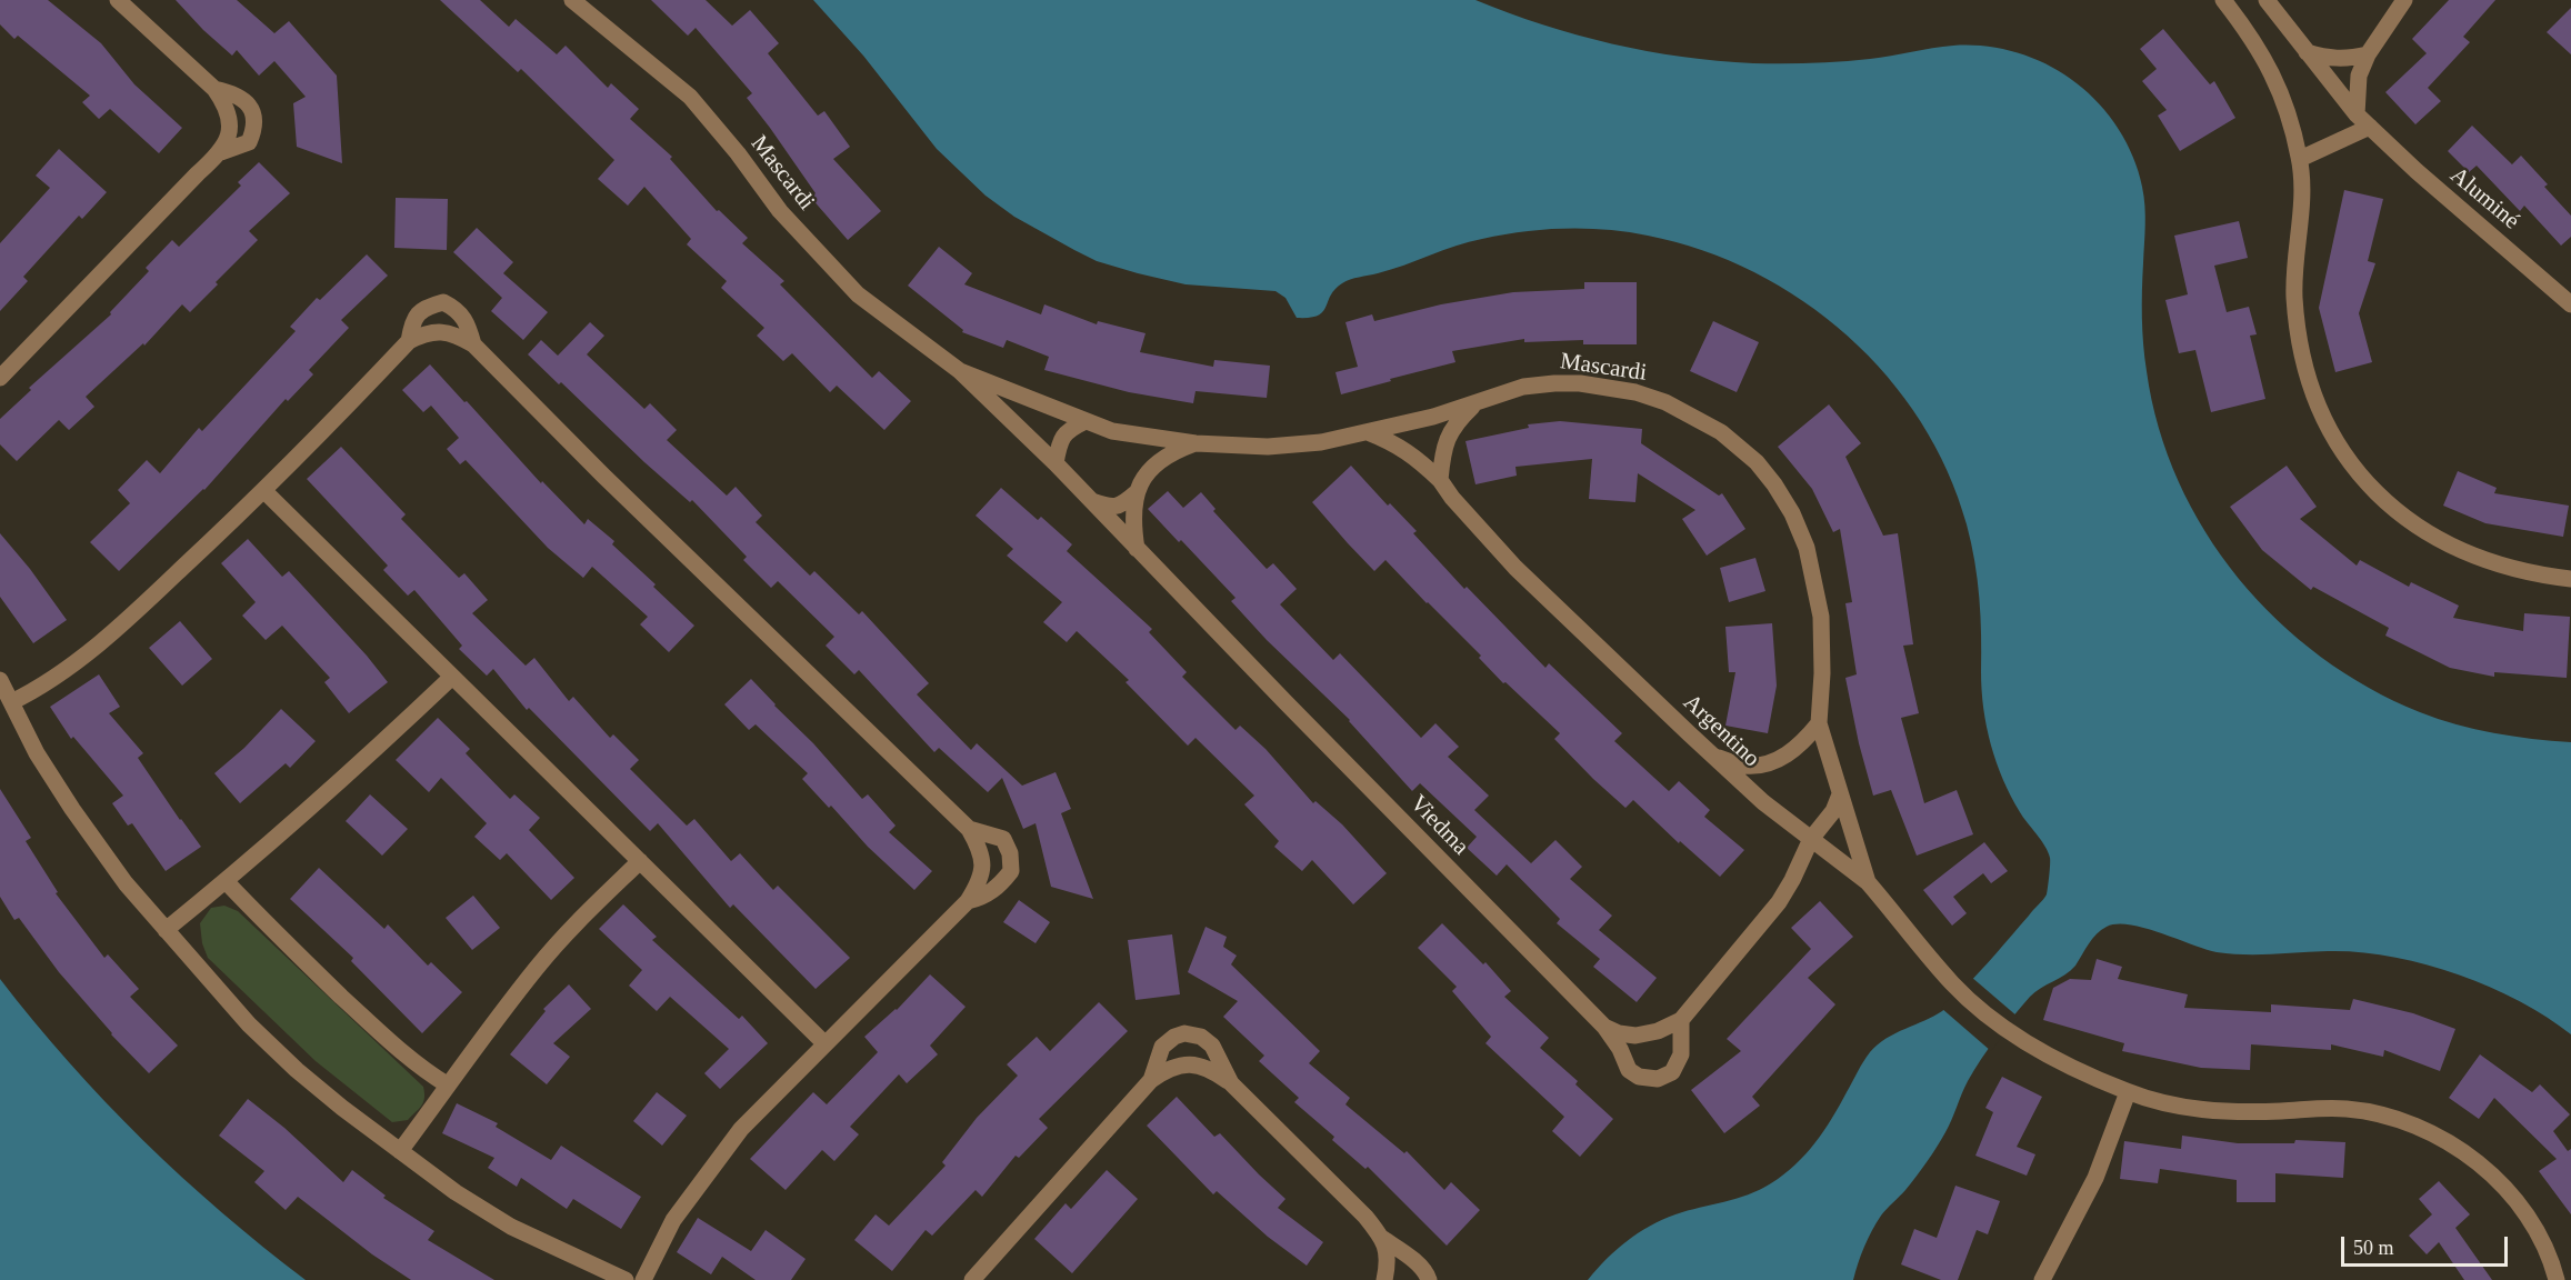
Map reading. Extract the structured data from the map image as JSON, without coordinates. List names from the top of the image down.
{
  "streets": {
    "street": [
      "Mascardi",
      "Aluminé",
      "Argentino",
      "Viedma"
    ]
  },
  "crossings": [
    ["Mascardi", "Argentino"],
    ["Mascardi", "Viedma"]
  ],
  "scale_bar": "50 m"
}
